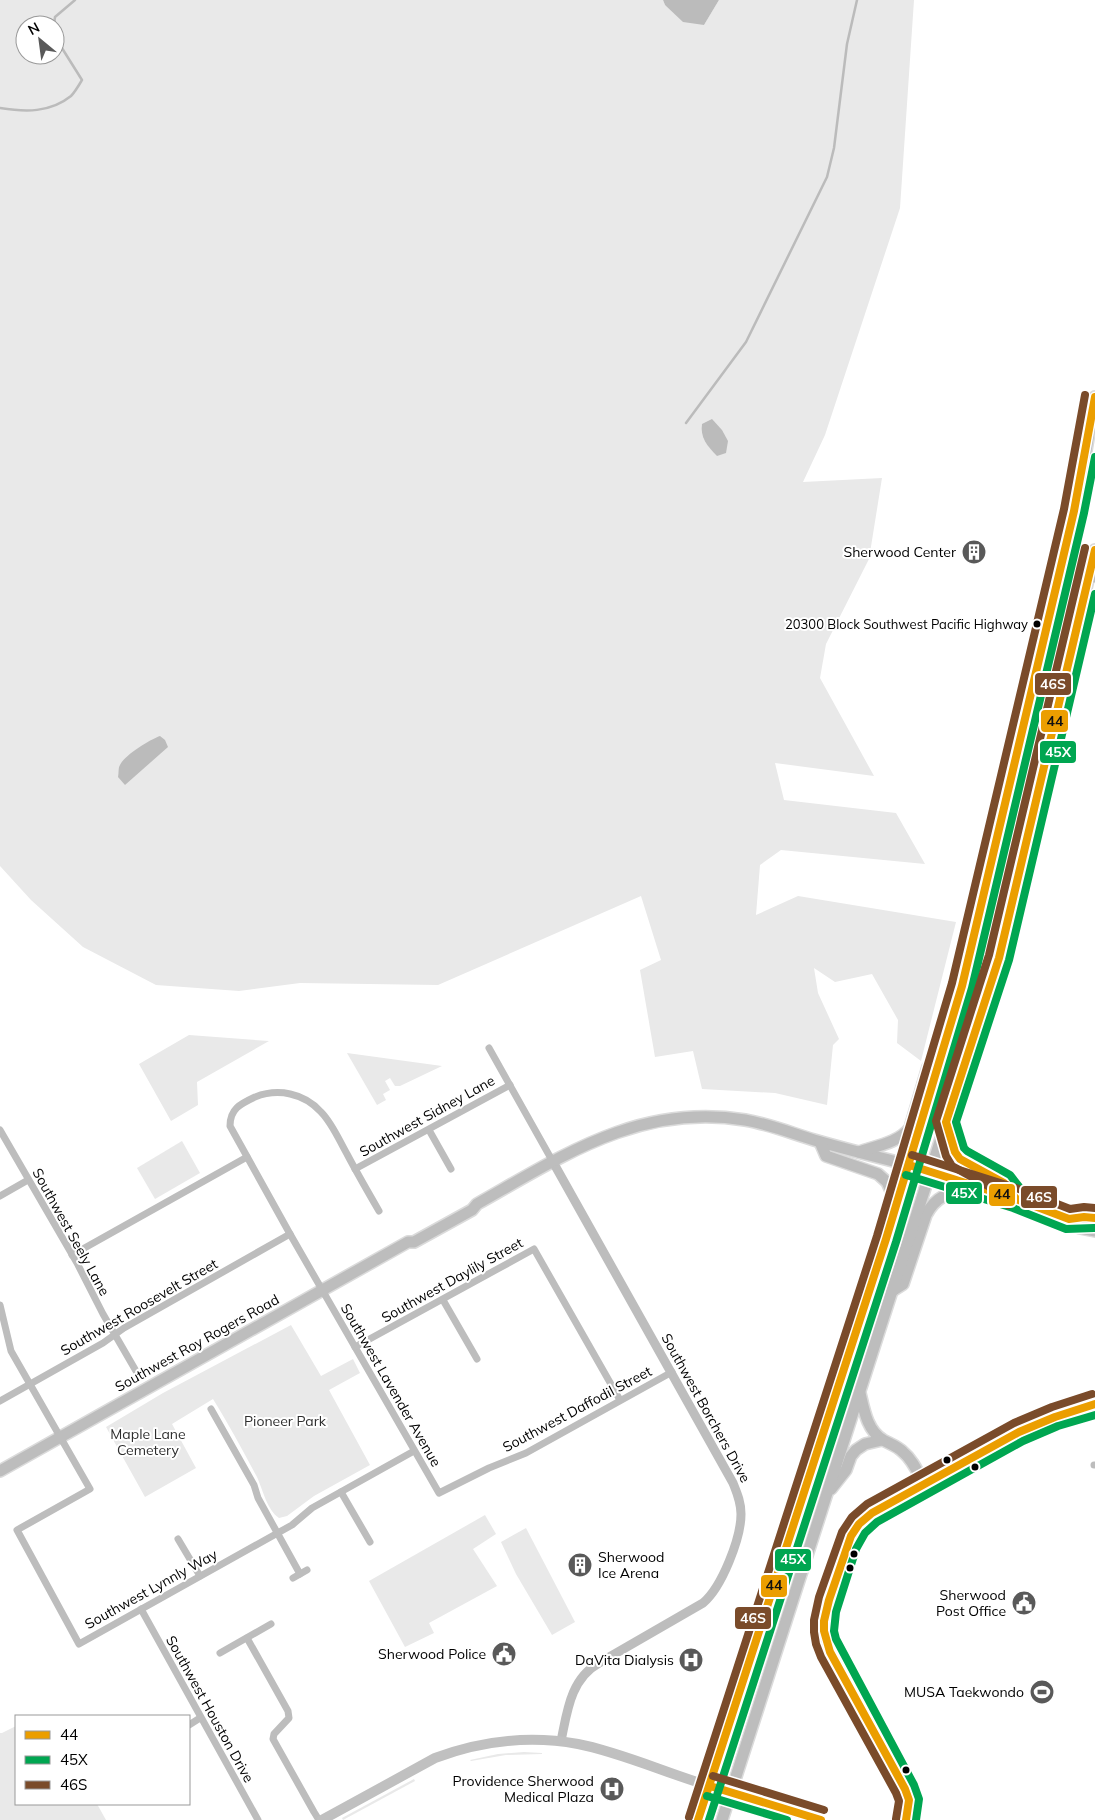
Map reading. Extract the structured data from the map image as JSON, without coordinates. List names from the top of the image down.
{
  "streets": {
    "main road": ["Southwest Roy Rogers Road"],
    "street": [
      "Southwest Sidney Lane",
      "Southwest Seely Lane",
      "Southwest Daylily Street",
      "Southwest Roosevelt Street",
      "Southwest Lavender Avenue",
      "Southwest Borchers Drive",
      "Southwest Daffodil Street",
      "Southwest Lynnly Way",
      "Southwest Houston Drive"
    ]
  },
  "crossings": [
    ["Southwest Sidney Lane", "Southwest Lavender Avenue"],
    ["Southwest Sidney Lane", "Southwest Borchers Drive"],
    ["Southwest Seely Lane", "Southwest Roosevelt Street"],
    ["Southwest Daylily Street", "Southwest Lavender Avenue"],
    ["Southwest Daylily Street", "Southwest Daffodil Street"],
    ["Southwest Roosevelt Street", "Southwest Lavender Avenue"],
    ["Southwest Roosevelt Street", "Southwest Lynnly Way"],
    ["Southwest Roy Rogers Road", "Southwest Lavender Avenue"],
    ["Southwest Roy Rogers Road", "Southwest Borchers Drive"],
    ["Southwest Roy Rogers Road", "Southwest Lynnly Way"],
    ["Southwest Lavender Avenue", "Southwest Daffodil Street"],
    ["Southwest Lavender Avenue", "Southwest Lynnly Way"],
    ["Southwest Borchers Drive", "Southwest Daffodil Street"],
    ["Southwest Lynnly Way", "Southwest Houston Drive"]
  ],
  "parks": ["Pioneer Park", "Maple Lane Cemetery"],
  "places": {
    "building": ["Sherwood Center", "Sherwood Ice Arena"],
    "other": ["20300 Block Southwest Pacific Highway"],
    "public building": ["Sherwood Post Office", "Sherwood Police"],
    "hospital": ["DaVita Dialysis", "Providence Sherwood Medical Plaza"],
    "sports": ["MUSA Taekwondo"]
  },
  "lines": ["transit line 46S", "transit line 44", "transit line 45X"],
  "legend": ["44", "45X", "46S"],
  "north": "top left"
}
